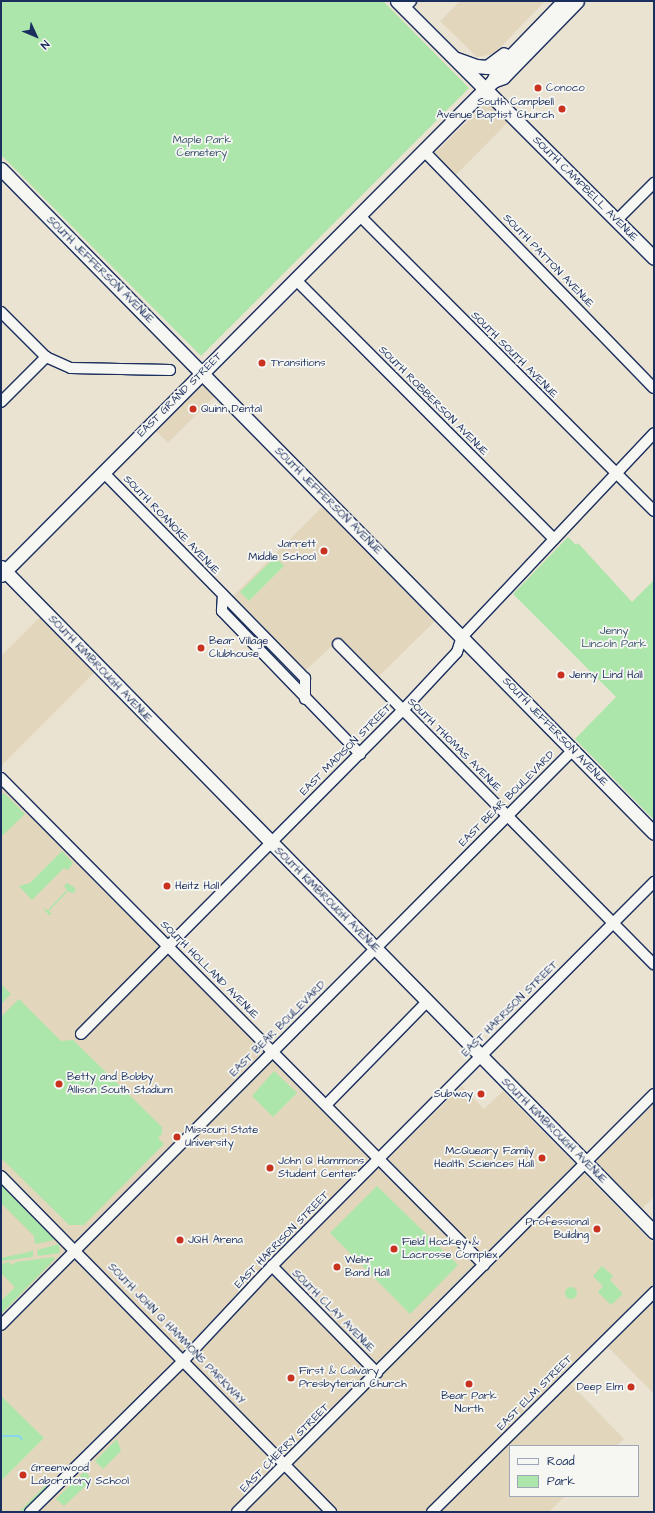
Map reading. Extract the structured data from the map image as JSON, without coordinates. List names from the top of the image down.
{
  "streets": {
    "main road": [
      "SOUTH CAMPBELL AVENUE",
      "SOUTH JEFFERSON AVENUE",
      "EAST GRAND STREET",
      "SOUTH KIMBROUGH AVENUE"
    ],
    "street": [
      "SOUTH PATTON AVENUE",
      "SOUTH SOUTH AVENUE",
      "SOUTH ROBBERSON AVENUE",
      "SOUTH ROANOKE AVENUE",
      "SOUTH THOMAS AVENUE",
      "EAST MADISON STREET",
      "EAST BEAR BOULEVARD",
      "SOUTH HOLLAND AVENUE",
      "EAST HARRISON STREET",
      "SOUTH CLAY AVENUE",
      "SOUTH JOHN Q HAMMONS PARKWAY",
      "EAST ELM STREET",
      "EAST CHERRY STREET"
    ]
  },
  "crossings": [
    ["SOUTH CAMPBELL AVENUE", "EAST GRAND STREET"],
    ["SOUTH PATTON AVENUE", "EAST GRAND STREET"],
    ["SOUTH JEFFERSON AVENUE", "EAST GRAND STREET"],
    ["SOUTH JEFFERSON AVENUE", "EAST MADISON STREET"],
    ["SOUTH JEFFERSON AVENUE", "EAST BEAR BOULEVARD"],
    ["SOUTH SOUTH AVENUE", "EAST GRAND STREET"],
    ["SOUTH SOUTH AVENUE", "EAST MADISON STREET"],
    ["EAST GRAND STREET", "SOUTH ROBBERSON AVENUE"],
    ["EAST GRAND STREET", "SOUTH ROANOKE AVENUE"],
    ["EAST GRAND STREET", "SOUTH KIMBROUGH AVENUE"],
    ["SOUTH ROBBERSON AVENUE", "EAST MADISON STREET"],
    ["SOUTH KIMBROUGH AVENUE", "EAST MADISON STREET"],
    ["SOUTH KIMBROUGH AVENUE", "EAST BEAR BOULEVARD"],
    ["SOUTH KIMBROUGH AVENUE", "EAST HARRISON STREET"],
    ["SOUTH KIMBROUGH AVENUE", "EAST CHERRY STREET"],
    ["SOUTH THOMAS AVENUE", "EAST MADISON STREET"],
    ["SOUTH THOMAS AVENUE", "EAST BEAR BOULEVARD"],
    ["SOUTH THOMAS AVENUE", "EAST HARRISON STREET"],
    ["EAST MADISON STREET", "SOUTH HOLLAND AVENUE"],
    ["EAST BEAR BOULEVARD", "SOUTH HOLLAND AVENUE"],
    ["EAST BEAR BOULEVARD", "SOUTH JOHN Q HAMMONS PARKWAY"],
    ["SOUTH HOLLAND AVENUE", "EAST HARRISON STREET"],
    ["SOUTH HOLLAND AVENUE", "EAST CHERRY STREET"],
    ["EAST HARRISON STREET", "SOUTH CLAY AVENUE"],
    ["EAST HARRISON STREET", "SOUTH JOHN Q HAMMONS PARKWAY"],
    ["SOUTH CLAY AVENUE", "EAST CHERRY STREET"],
    ["SOUTH JOHN Q HAMMONS PARKWAY", "EAST CHERRY STREET"]
  ],
  "parks": ["Maple Park Cemetery", "Jenny Lincoln Park"],
  "places": [
    "Conoco",
    "South Campbell Avenue Baptist Church",
    "Transitions",
    "Quinn Dental",
    "Jarrett Middle School",
    "Bear Village Clubhouse",
    "Jenny Lind Hall",
    "Heitz Hall",
    "Betty and Bobby Allison South Stadium",
    "Subway",
    "Missouri State University",
    "McQueary Family Health Sciences Hall",
    "John Q Hammons Student Center",
    "Professional Building",
    "JQH Arena",
    "Field Hockey & Lacrosse Complex",
    "Wehr Band Hall",
    "First & Calvary Presbyterian Church",
    "Bear Park North",
    "Deep Elm",
    "Greenwood Laboratory School"
  ],
  "legend": ["Road", "Park"],
  "north": "bottom right"
}
